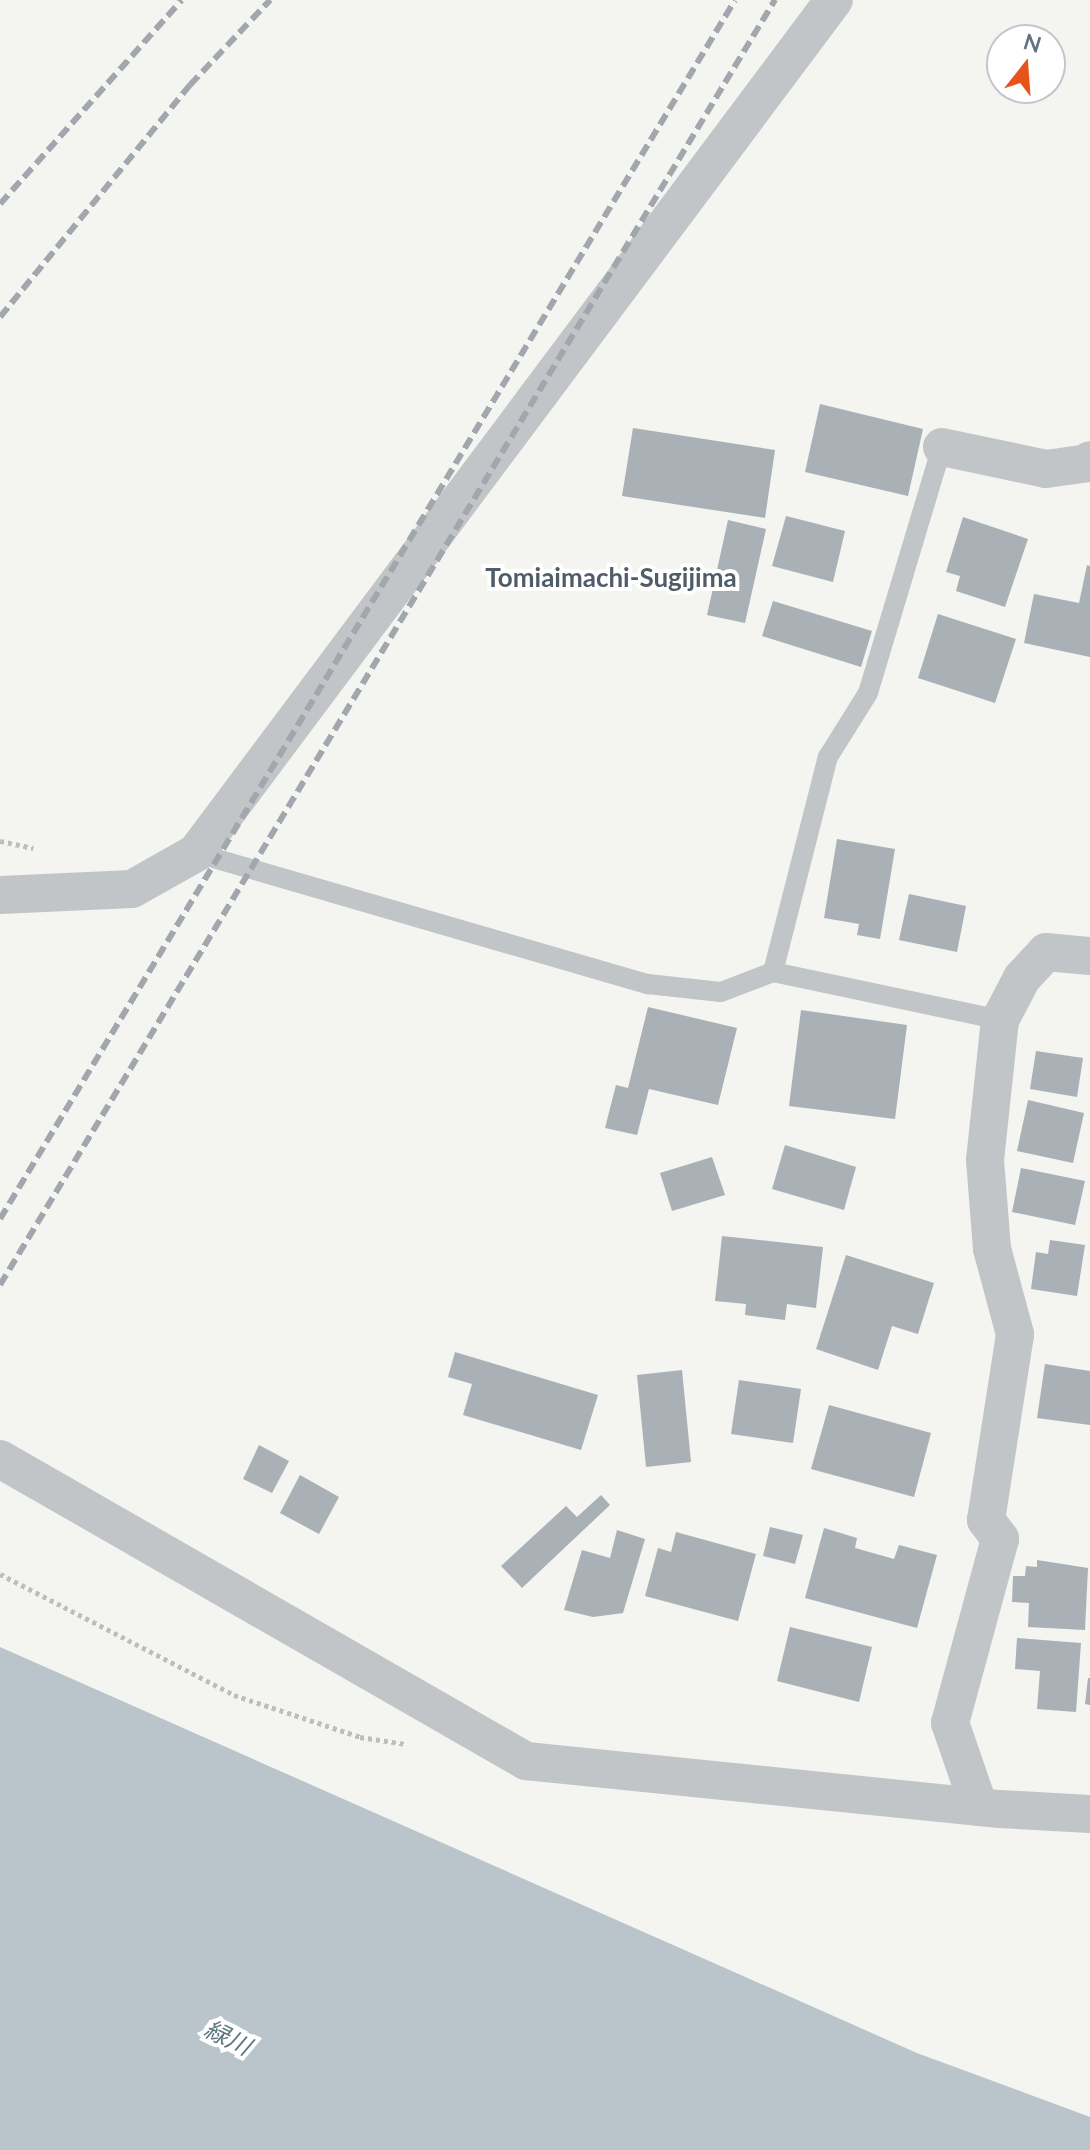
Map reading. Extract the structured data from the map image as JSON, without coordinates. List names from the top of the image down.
{
  "districts": ["Tomiaimachi-Sugijima"],
  "water": ["緑川"],
  "north": "top"
}
